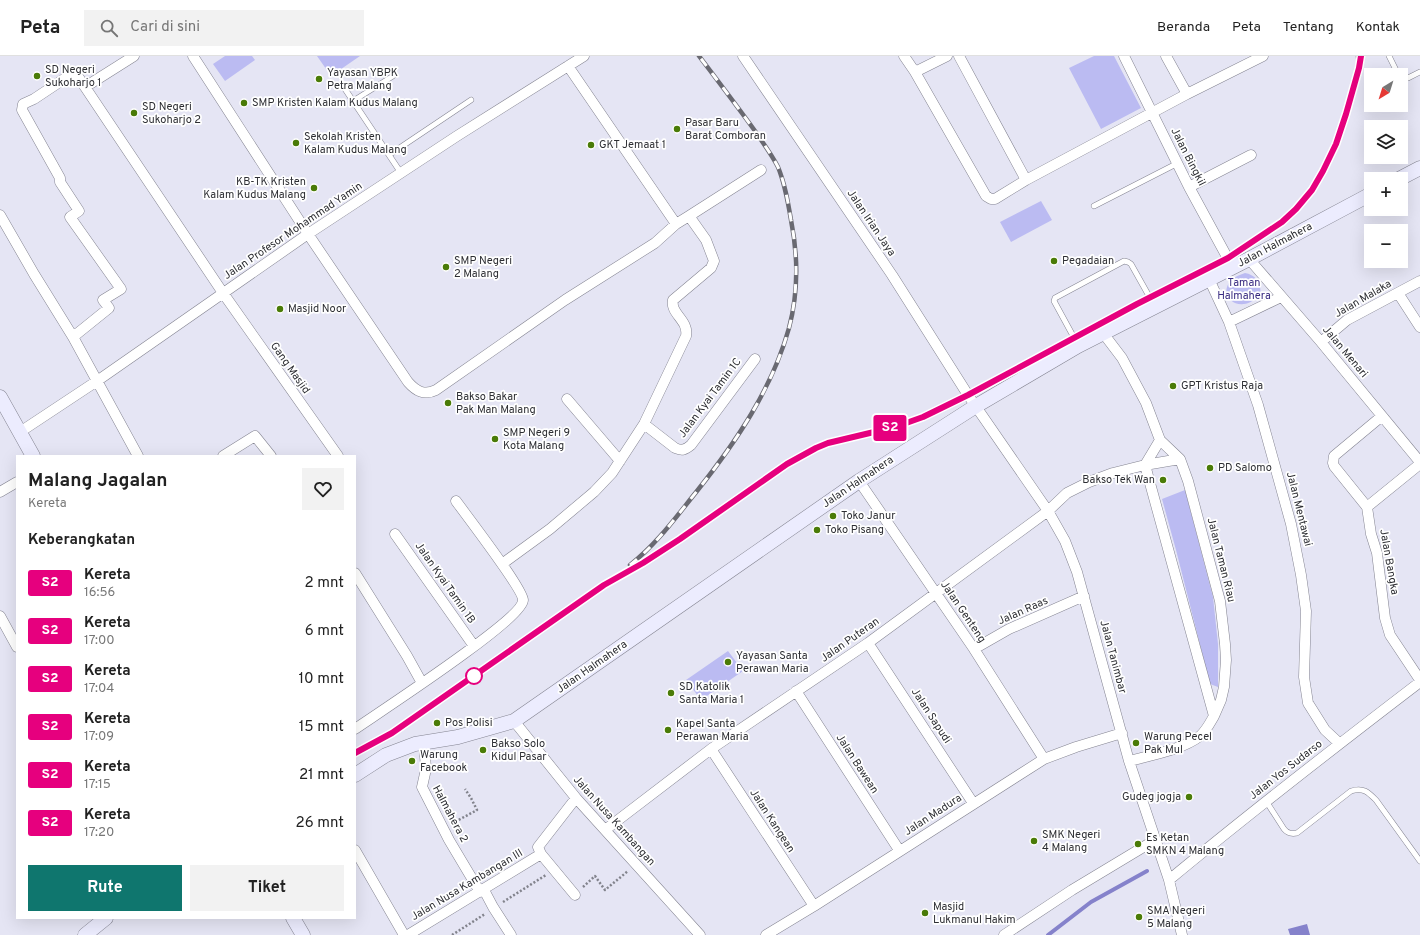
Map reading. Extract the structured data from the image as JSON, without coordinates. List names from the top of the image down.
{
  "streets": {
    "street": [
      "Jalan Bingkil",
      "Jalan Irian Jaya",
      "Jalan Profesor Mohammad Yamin",
      "Jalan Halmahera",
      "Jalan Malaka",
      "Jalan Menari",
      "Gang Masjid",
      "Jalan Kyai Tamin 1C",
      "Jalan Mentawai",
      "Jalan Taman Riau",
      "Jalan Bangka",
      "Jalan Kyai Tamin 1B",
      "Jalan Raas",
      "Jalan Genteng",
      "Jalan Puteran",
      "Jalan Tanimbar",
      "Jalan Sapudi",
      "Jalan Bawean",
      "Jalan Yos Sudarso",
      "Halmahera 2",
      "Jalan Madura",
      "Jalan Nusa Kambangan",
      "Jalan Kangean",
      "Jalan Nusa Kambangan III"
    ]
  },
  "crossings": [
    ["Jalan Bingkil", "Jalan Halmahera"],
    ["Jalan Irian Jaya", "Jalan Halmahera"],
    ["Jalan Irian Jaya", "Jalan Tanimbar"],
    ["Jalan Profesor Mohammad Yamin", "Gang Masjid"],
    ["Jalan Halmahera", "Jalan Menari"],
    ["Jalan Halmahera", "Jalan Mentawai"],
    ["Jalan Halmahera", "Jalan Taman Riau"],
    ["Jalan Halmahera", "Jalan Genteng"],
    ["Jalan Halmahera", "Jalan Tanimbar"],
    ["Jalan Halmahera", "Halmahera 2"],
    ["Jalan Halmahera", "Jalan Nusa Kambangan"],
    ["Jalan Malaka", "Jalan Menari"],
    ["Jalan Mentawai", "Jalan Yos Sudarso"],
    ["Jalan Taman Riau", "Jalan Tanimbar"],
    ["Jalan Bangka", "Jalan Yos Sudarso"],
    ["Jalan Raas", "Jalan Genteng"],
    ["Jalan Raas", "Jalan Tanimbar"],
    ["Jalan Genteng", "Jalan Puteran"],
    ["Jalan Genteng", "Jalan Madura"],
    ["Jalan Puteran", "Jalan Tanimbar"],
    ["Jalan Puteran", "Jalan Sapudi"],
    ["Jalan Puteran", "Jalan Bawean"],
    ["Jalan Puteran", "Jalan Nusa Kambangan"],
    ["Jalan Puteran", "Jalan Kangean"],
    ["Jalan Tanimbar", "Jalan Yos Sudarso"],
    ["Jalan Tanimbar", "Jalan Madura"],
    ["Jalan Sapudi", "Jalan Madura"],
    ["Jalan Bawean", "Jalan Madura"],
    ["Halmahera 2", "Jalan Nusa Kambangan III"],
    ["Jalan Madura", "Jalan Kangean"],
    ["Jalan Nusa Kambangan", "Jalan Nusa Kambangan III"]
  ],
  "parks": ["Taman Halmahera"],
  "places": [
    "SD Negeri Sukoharjo 1",
    "Yayasan YBPK Petra Malang",
    "SMP Kristen Kalam Kudus Malang",
    "SD Negeri Sukoharjo 2",
    "Pasar Baru Barat Comboran",
    "Sekolah Kristen Kalam Kudus Malang",
    "GKT Jemaat 1",
    "KB-TK Kristen Kalam Kudus Malang",
    "Pegadaian",
    "SMP Negeri 2 Malang",
    "Masjid Noor",
    "GPT Kristus Raja",
    "Bakso Bakar Pak Man Malang",
    "SMP Negeri 9 Kota Malang",
    "PD Salomo",
    "Bakso Tek Wan",
    "Toko Janur",
    "Toko Pisang",
    "Yayasan Santa Perawan Maria",
    "SD Katolik Santa Maria 1",
    "Pos Polisi",
    "Kapel Santa Perawan Maria",
    "Warung Pecel Pak Mul",
    "Bakso Solo Kidul Pasar",
    "Warung Facebook",
    "Gudeg jogja",
    "SMK Negeri 4 Malang",
    "Es Ketan SMKN 4 Malang",
    "Masjid Lukmanul Hakim",
    "SMA Negeri 5 Malang"
  ],
  "north": "bottom left",
  "page": {
    "header": "Peta",
    "search": "Cari di sini",
    "nav": [
      "Beranda",
      "Peta",
      "Tentang",
      "Kontak"
    ],
    "on_map": "S2",
    "map_buttons": ["+", "−"],
    "heading": [
      ["Malang Jagalan", "Kereta"],
      "Keberangkatan"
    ],
    "list": [
      {
        "mark": "S2",
        "name": "Kereta",
        "note": "16:56",
        "value": "2 mnt"
      },
      {
        "mark": "S2",
        "name": "Kereta",
        "note": "17:00",
        "value": "6 mnt"
      },
      {
        "mark": "S2",
        "name": "Kereta",
        "note": "17:04",
        "value": "10 mnt"
      },
      {
        "mark": "S2",
        "name": "Kereta",
        "note": "17:09",
        "value": "15 mnt"
      },
      {
        "mark": "S2",
        "name": "Kereta",
        "note": "17:15",
        "value": "21 mnt"
      },
      {
        "mark": "S2",
        "name": "Kereta",
        "note": "17:20",
        "value": "26 mnt"
      }
    ],
    "buttons": ["Rute", "Tiket"]
  }
}
